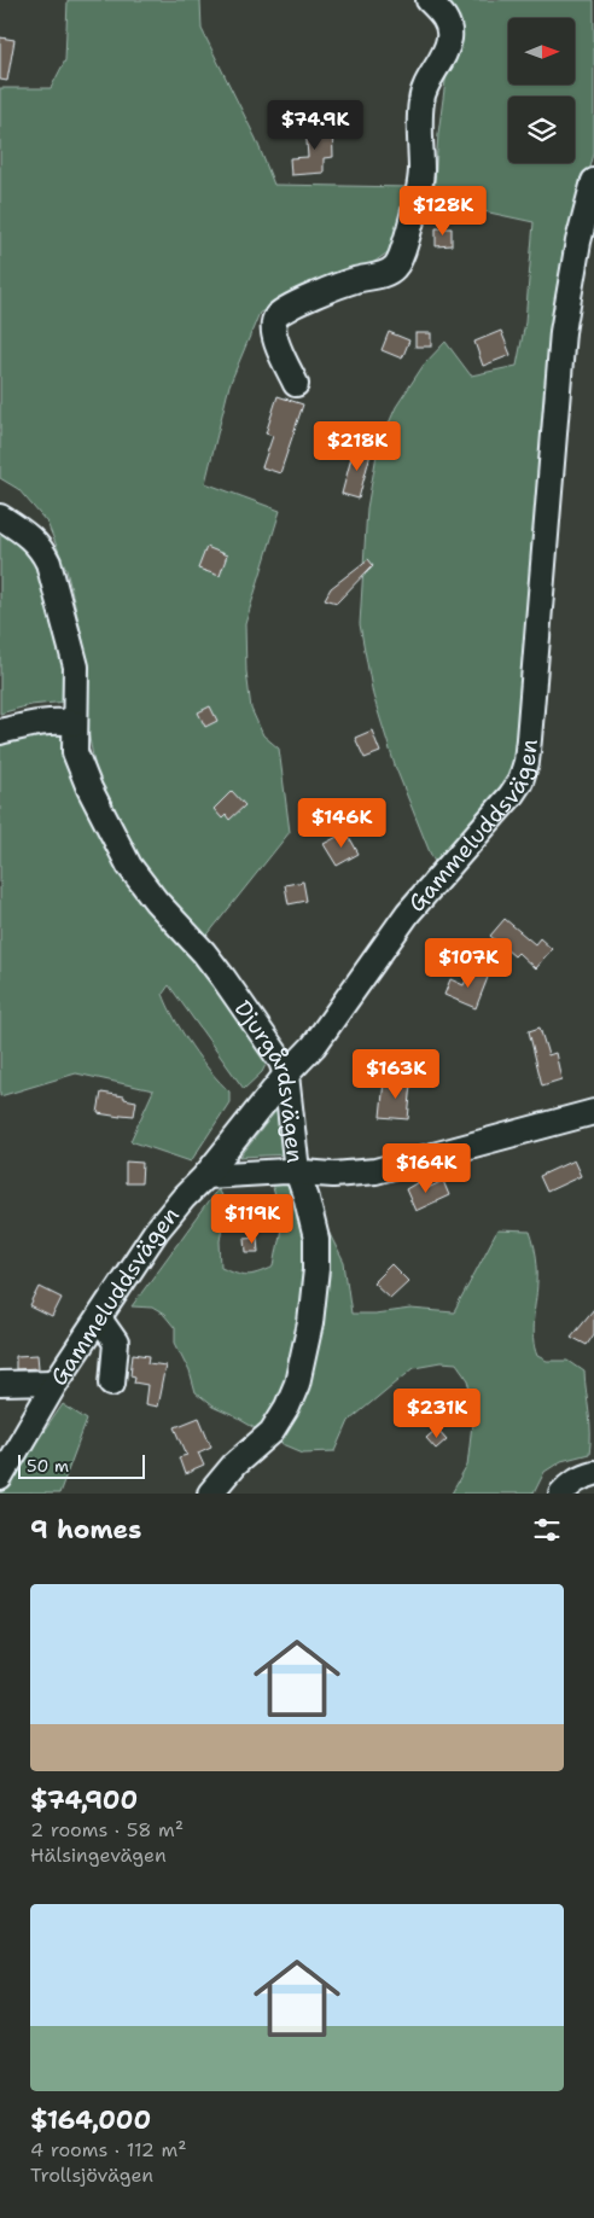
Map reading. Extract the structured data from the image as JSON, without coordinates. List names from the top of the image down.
{
  "streets": {
    "street": ["Gammeluddsvägen", "Djurgårdsvägen"]
  },
  "crossings": [
    ["Gammeluddsvägen", "Djurgårdsvägen"]
  ],
  "scale_bar": "50 m",
  "north": "right",
  "page": {
    "price": [
      "$74.9K",
      "$128K",
      "$218K",
      "$146K",
      "$107K",
      "$163K",
      "$164K",
      "$119K",
      "$231K"
    ],
    "scale": "50 m",
    "heading": "9 homes",
    "list": [
      {
        "name": "$74,900",
        "note": "2 rooms · 58 m² · Hälsingevägen"
      },
      {
        "name": "$164,000",
        "note": "4 rooms · 112 m² · Trollsjövägen"
      }
    ]
  }
}
